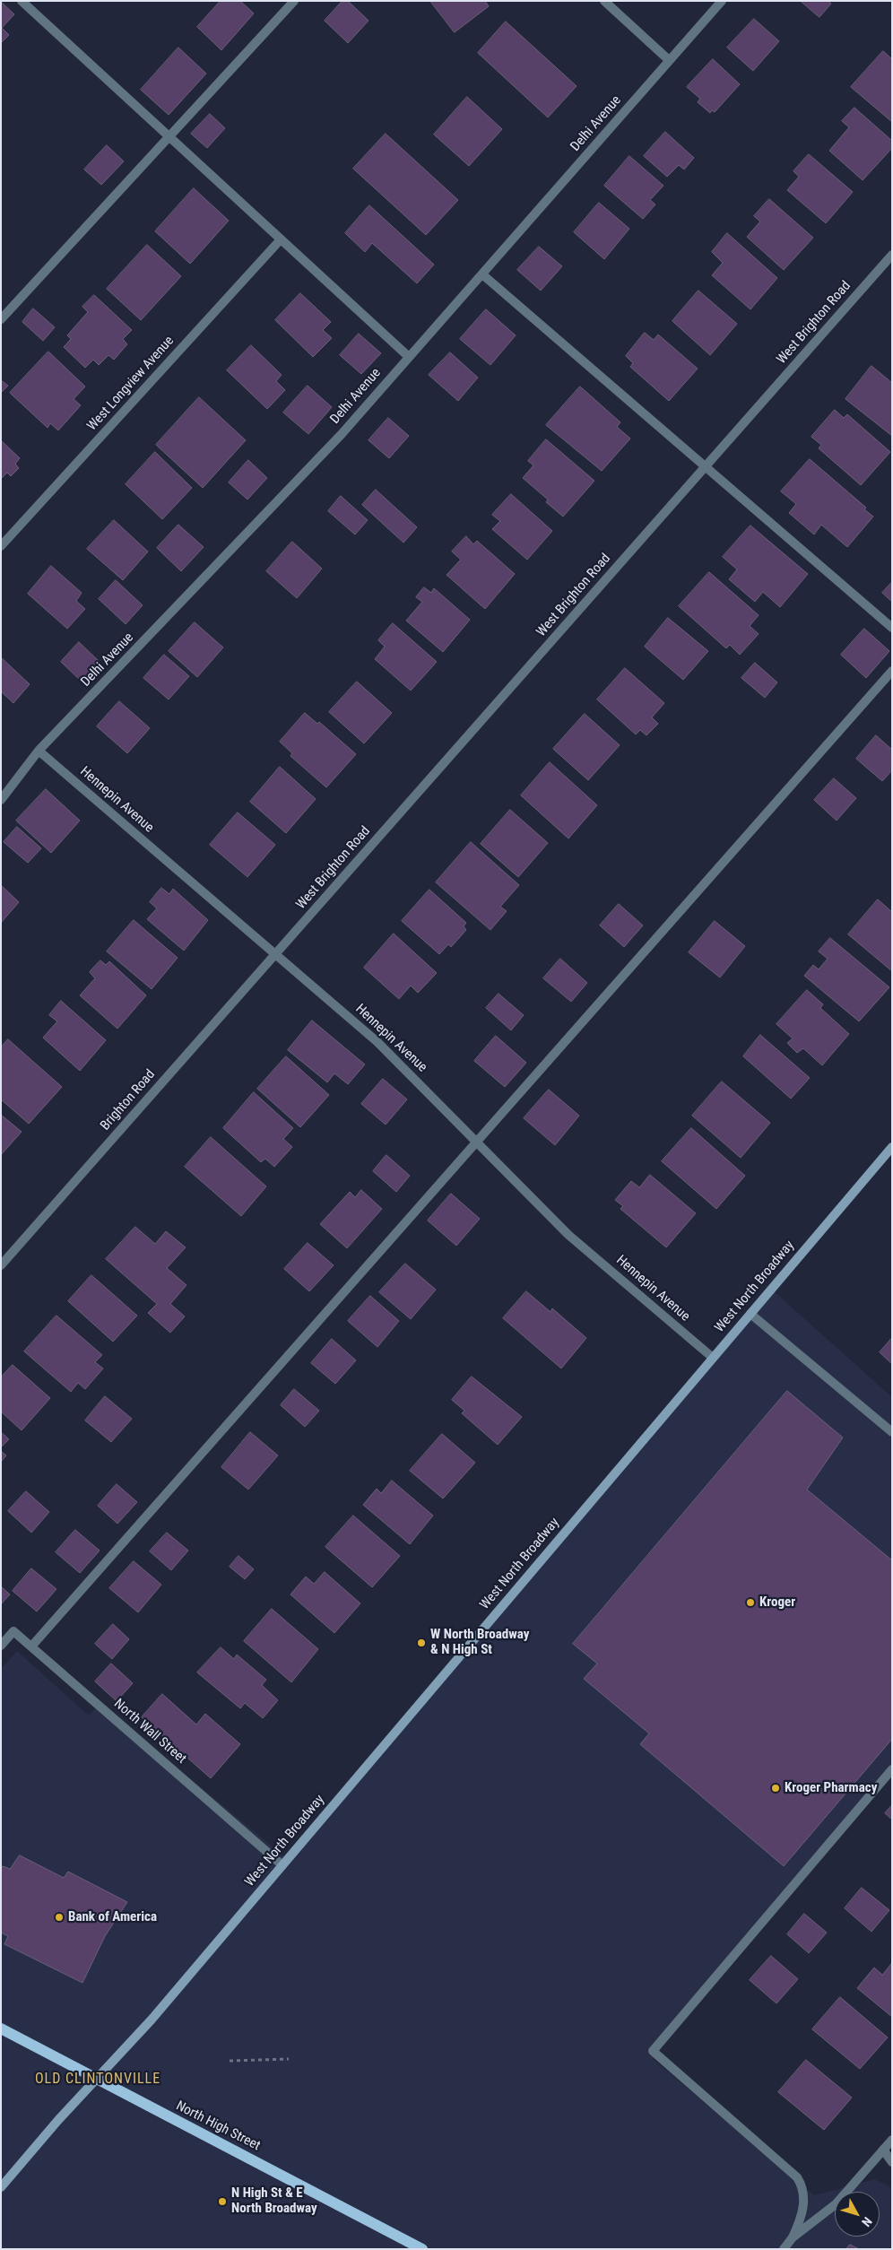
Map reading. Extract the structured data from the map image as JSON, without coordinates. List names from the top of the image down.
{
  "streets": {
    "main road": ["West North Broadway", "North High Street"],
    "street": [
      "Delhi Avenue",
      "West Brighton Road",
      "West Longview Avenue",
      "Hennepin Avenue",
      "Brighton Road",
      "North Wall Street"
    ]
  },
  "crossings": [
    ["Delhi Avenue", "Hennepin Avenue"],
    ["West Brighton Road", "Hennepin Avenue"],
    ["West Brighton Road", "Brighton Road"],
    ["Hennepin Avenue", "Brighton Road"],
    ["Hennepin Avenue", "West North Broadway"],
    ["West North Broadway", "North Wall Street"],
    ["West North Broadway", "North High Street"]
  ],
  "districts": ["OLD CLINTONVILLE"],
  "places": [
    "Kroger",
    "W North Broadway & N High St",
    "Kroger Pharmacy",
    "Bank of America",
    "N High St & E North Broadway"
  ],
  "north": "bottom right"
}
